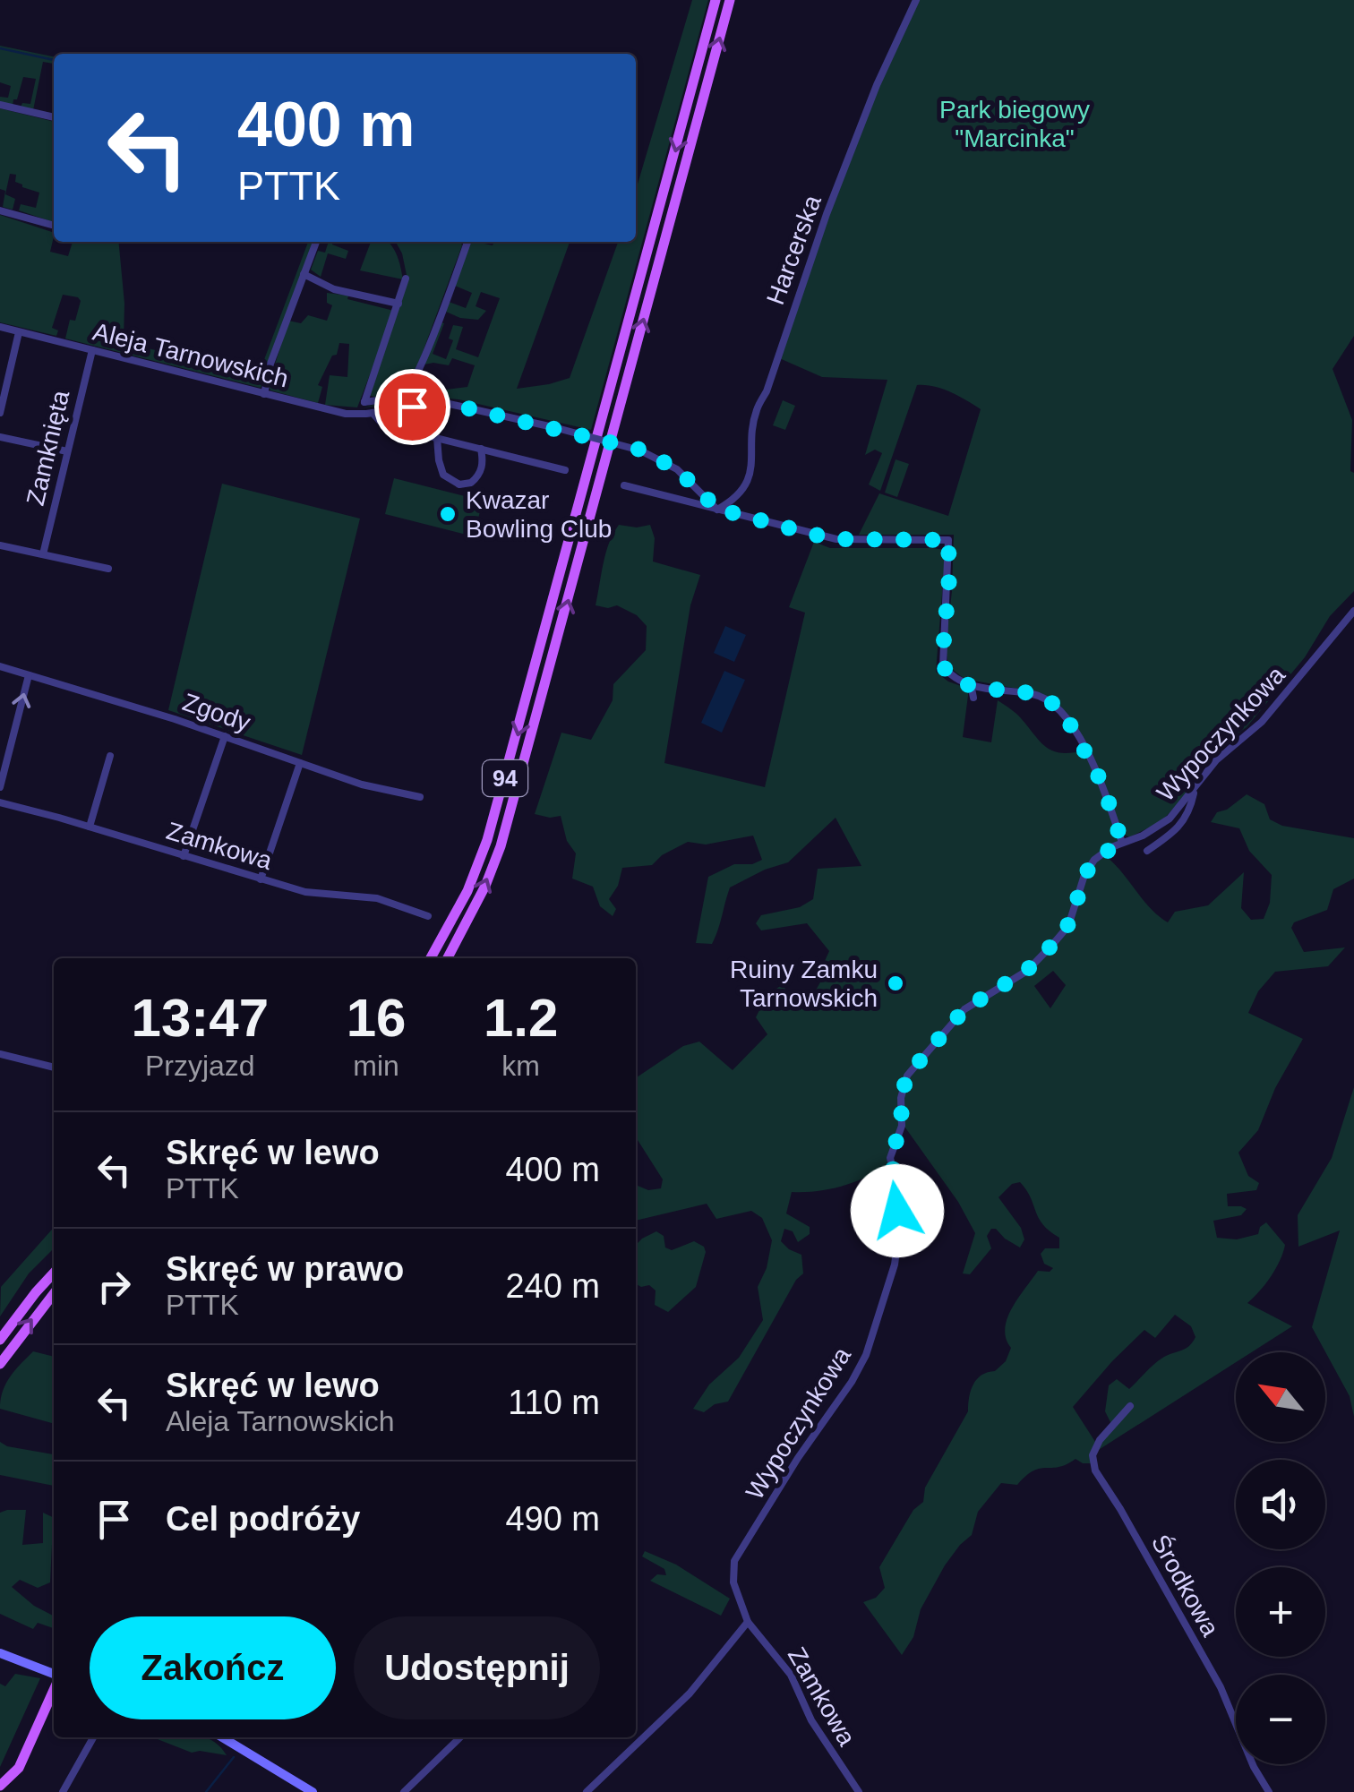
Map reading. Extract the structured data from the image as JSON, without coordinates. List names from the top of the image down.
{
  "streets": {
    "main road": ["94"],
    "street": [
      "Harcerska",
      "Aleja Tarnowskich",
      "Zamknięta",
      "Zgody",
      "Wypoczynkowa",
      "Zamkowa",
      "Środkowa"
    ]
  },
  "crossings": [
    ["Harcerska", "Aleja Tarnowskich"],
    ["Aleja Tarnowskich", "Zamknięta"],
    ["Wypoczynkowa", "Zamkowa"]
  ],
  "parks": ["Park biegowy \"Marcinka\""],
  "places": ["Kwazar Bowling Club", "Ruiny Zamku Tarnowskich"],
  "north": "top left",
  "page": {
    "turn": ["400 m", "PTTK"],
    "eta": [
      "13:47",
      "Przyjazd",
      "16",
      "min",
      "1.2",
      "km"
    ],
    "list": [
      {
        "name": "Skręć w lewo",
        "note": "PTTK",
        "value": "400 m"
      },
      {
        "name": "Skręć w prawo",
        "note": "PTTK",
        "value": "240 m"
      },
      {
        "name": "Skręć w lewo",
        "note": "Aleja Tarnowskich",
        "value": "110 m"
      },
      {
        "name": "Cel podróży",
        "value": "490 m"
      }
    ],
    "map_buttons": ["+", "−"],
    "buttons": ["Zakończ", "Udostępnij"]
  }
}
